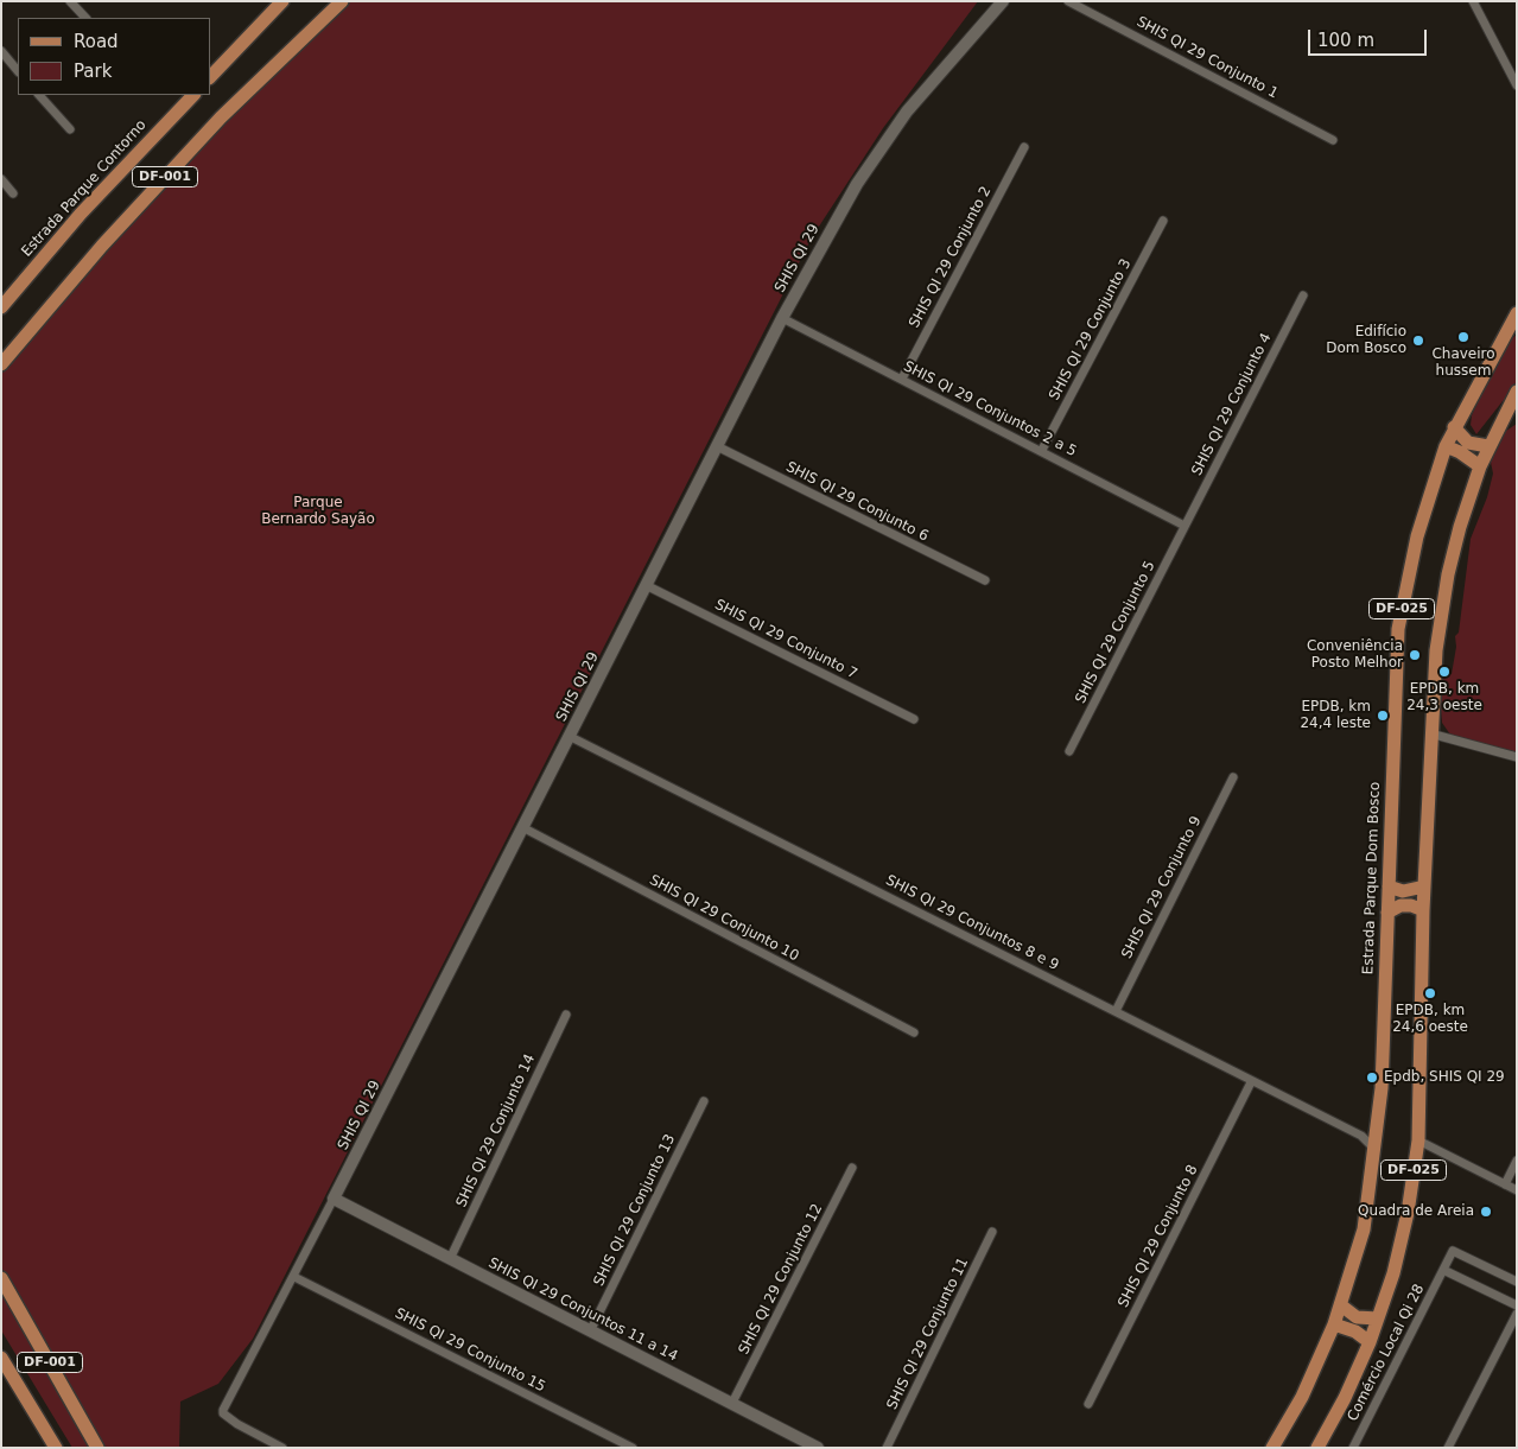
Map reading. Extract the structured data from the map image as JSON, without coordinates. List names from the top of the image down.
{
  "streets": {
    "main road": [
      "DF-001",
      "Estrada Parque Contorno",
      "DF-025",
      "Estrada Parque Dom Bosco"
    ],
    "street": [
      "SHIS QI 29 Conjunto 1",
      "SHIS QI 29 Conjunto 2",
      "SHIS QI 29",
      "SHIS QI 29 Conjunto 3",
      "SHIS QI 29 Conjunto 4",
      "SHIS QI 29 Conjuntos 2 a 5",
      "SHIS QI 29 Conjunto 6",
      "SHIS QI 29 Conjunto 5",
      "SHIS QI 29 Conjunto 7",
      "SHIS QI 29 Conjunto 9",
      "SHIS QI 29 Conjunto 10",
      "SHIS QI 29 Conjuntos 8 e 9",
      "SHIS QI 29 Conjunto 14",
      "SHIS QI 29 Conjunto 13",
      "SHIS QI 29 Conjunto 8",
      "SHIS QI 29 Conjunto 12",
      "SHIS QI 29 Conjuntos 11 a 14",
      "SHIS QI 29 Conjunto 11",
      "SHIS QI 29 Conjunto 15",
      "Comércio Local Qi 28"
    ]
  },
  "crossings": [
    ["SHIS QI 29 Conjunto 2", "SHIS QI 29 Conjuntos 2 a 5"],
    ["SHIS QI 29", "SHIS QI 29 Conjuntos 2 a 5"],
    ["SHIS QI 29", "SHIS QI 29 Conjunto 6"],
    ["SHIS QI 29", "SHIS QI 29 Conjunto 7"],
    ["SHIS QI 29", "SHIS QI 29 Conjunto 10"],
    ["SHIS QI 29", "SHIS QI 29 Conjuntos 8 e 9"],
    ["SHIS QI 29", "SHIS QI 29 Conjuntos 11 a 14"],
    ["SHIS QI 29", "SHIS QI 29 Conjunto 15"],
    ["SHIS QI 29 Conjunto 3", "SHIS QI 29 Conjuntos 2 a 5"],
    ["SHIS QI 29 Conjunto 4", "SHIS QI 29 Conjuntos 2 a 5"],
    ["SHIS QI 29 Conjunto 4", "SHIS QI 29 Conjunto 5"],
    ["SHIS QI 29 Conjuntos 2 a 5", "SHIS QI 29 Conjunto 5"],
    ["Estrada Parque Dom Bosco", "SHIS QI 29 Conjuntos 8 e 9"],
    ["SHIS QI 29 Conjunto 9", "SHIS QI 29 Conjuntos 8 e 9"],
    ["SHIS QI 29 Conjuntos 8 e 9", "SHIS QI 29 Conjunto 8"],
    ["SHIS QI 29 Conjunto 14", "SHIS QI 29 Conjuntos 11 a 14"],
    ["SHIS QI 29 Conjunto 13", "SHIS QI 29 Conjuntos 11 a 14"],
    ["SHIS QI 29 Conjunto 12", "SHIS QI 29 Conjuntos 11 a 14"]
  ],
  "parks": ["Parque Bernardo Sayão"],
  "places": [
    "Chaveiro hussem",
    "Edifício Dom Bosco",
    "Conveniência Posto Melhor",
    "EPDB, km 24,3 oeste",
    "EPDB, km 24,4 leste",
    "EPDB, km 24,6 oeste",
    "Epdb, SHIS QI 29",
    "Quadra de Areia"
  ],
  "legend": ["Road", "Park"],
  "scale_bar": "100 m"
}
